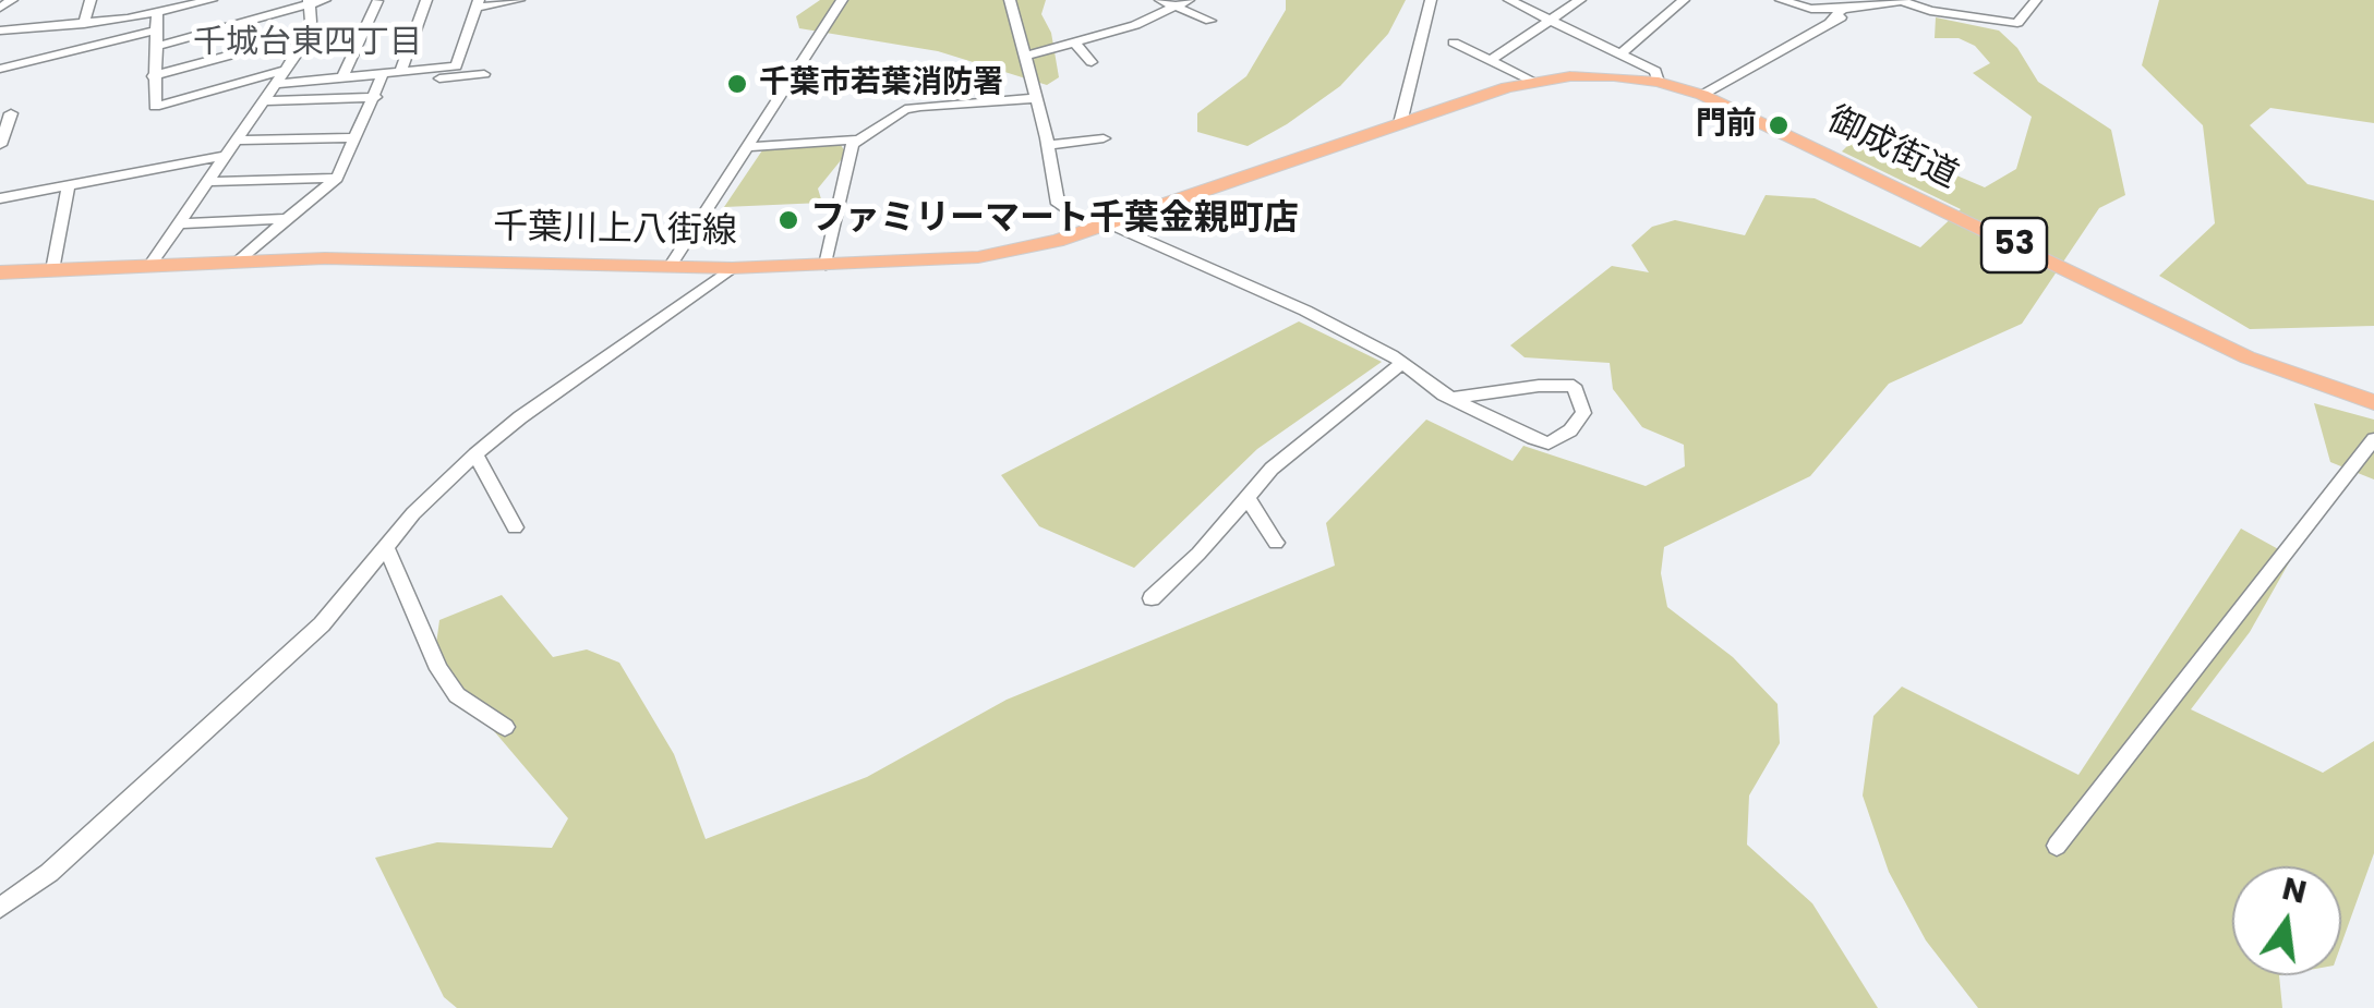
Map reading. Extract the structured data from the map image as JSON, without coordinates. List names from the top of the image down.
{
  "streets": {
    "main road": ["御成街道", "千葉川上八街線", "53"]
  },
  "crossings": [
    ["御成街道", "千葉川上八街線"]
  ],
  "districts": ["千城台東四丁目"],
  "places": ["千葉市若葉消防署", "門前", "ファミリーマート千葉金親町店"],
  "north": "top"
}
